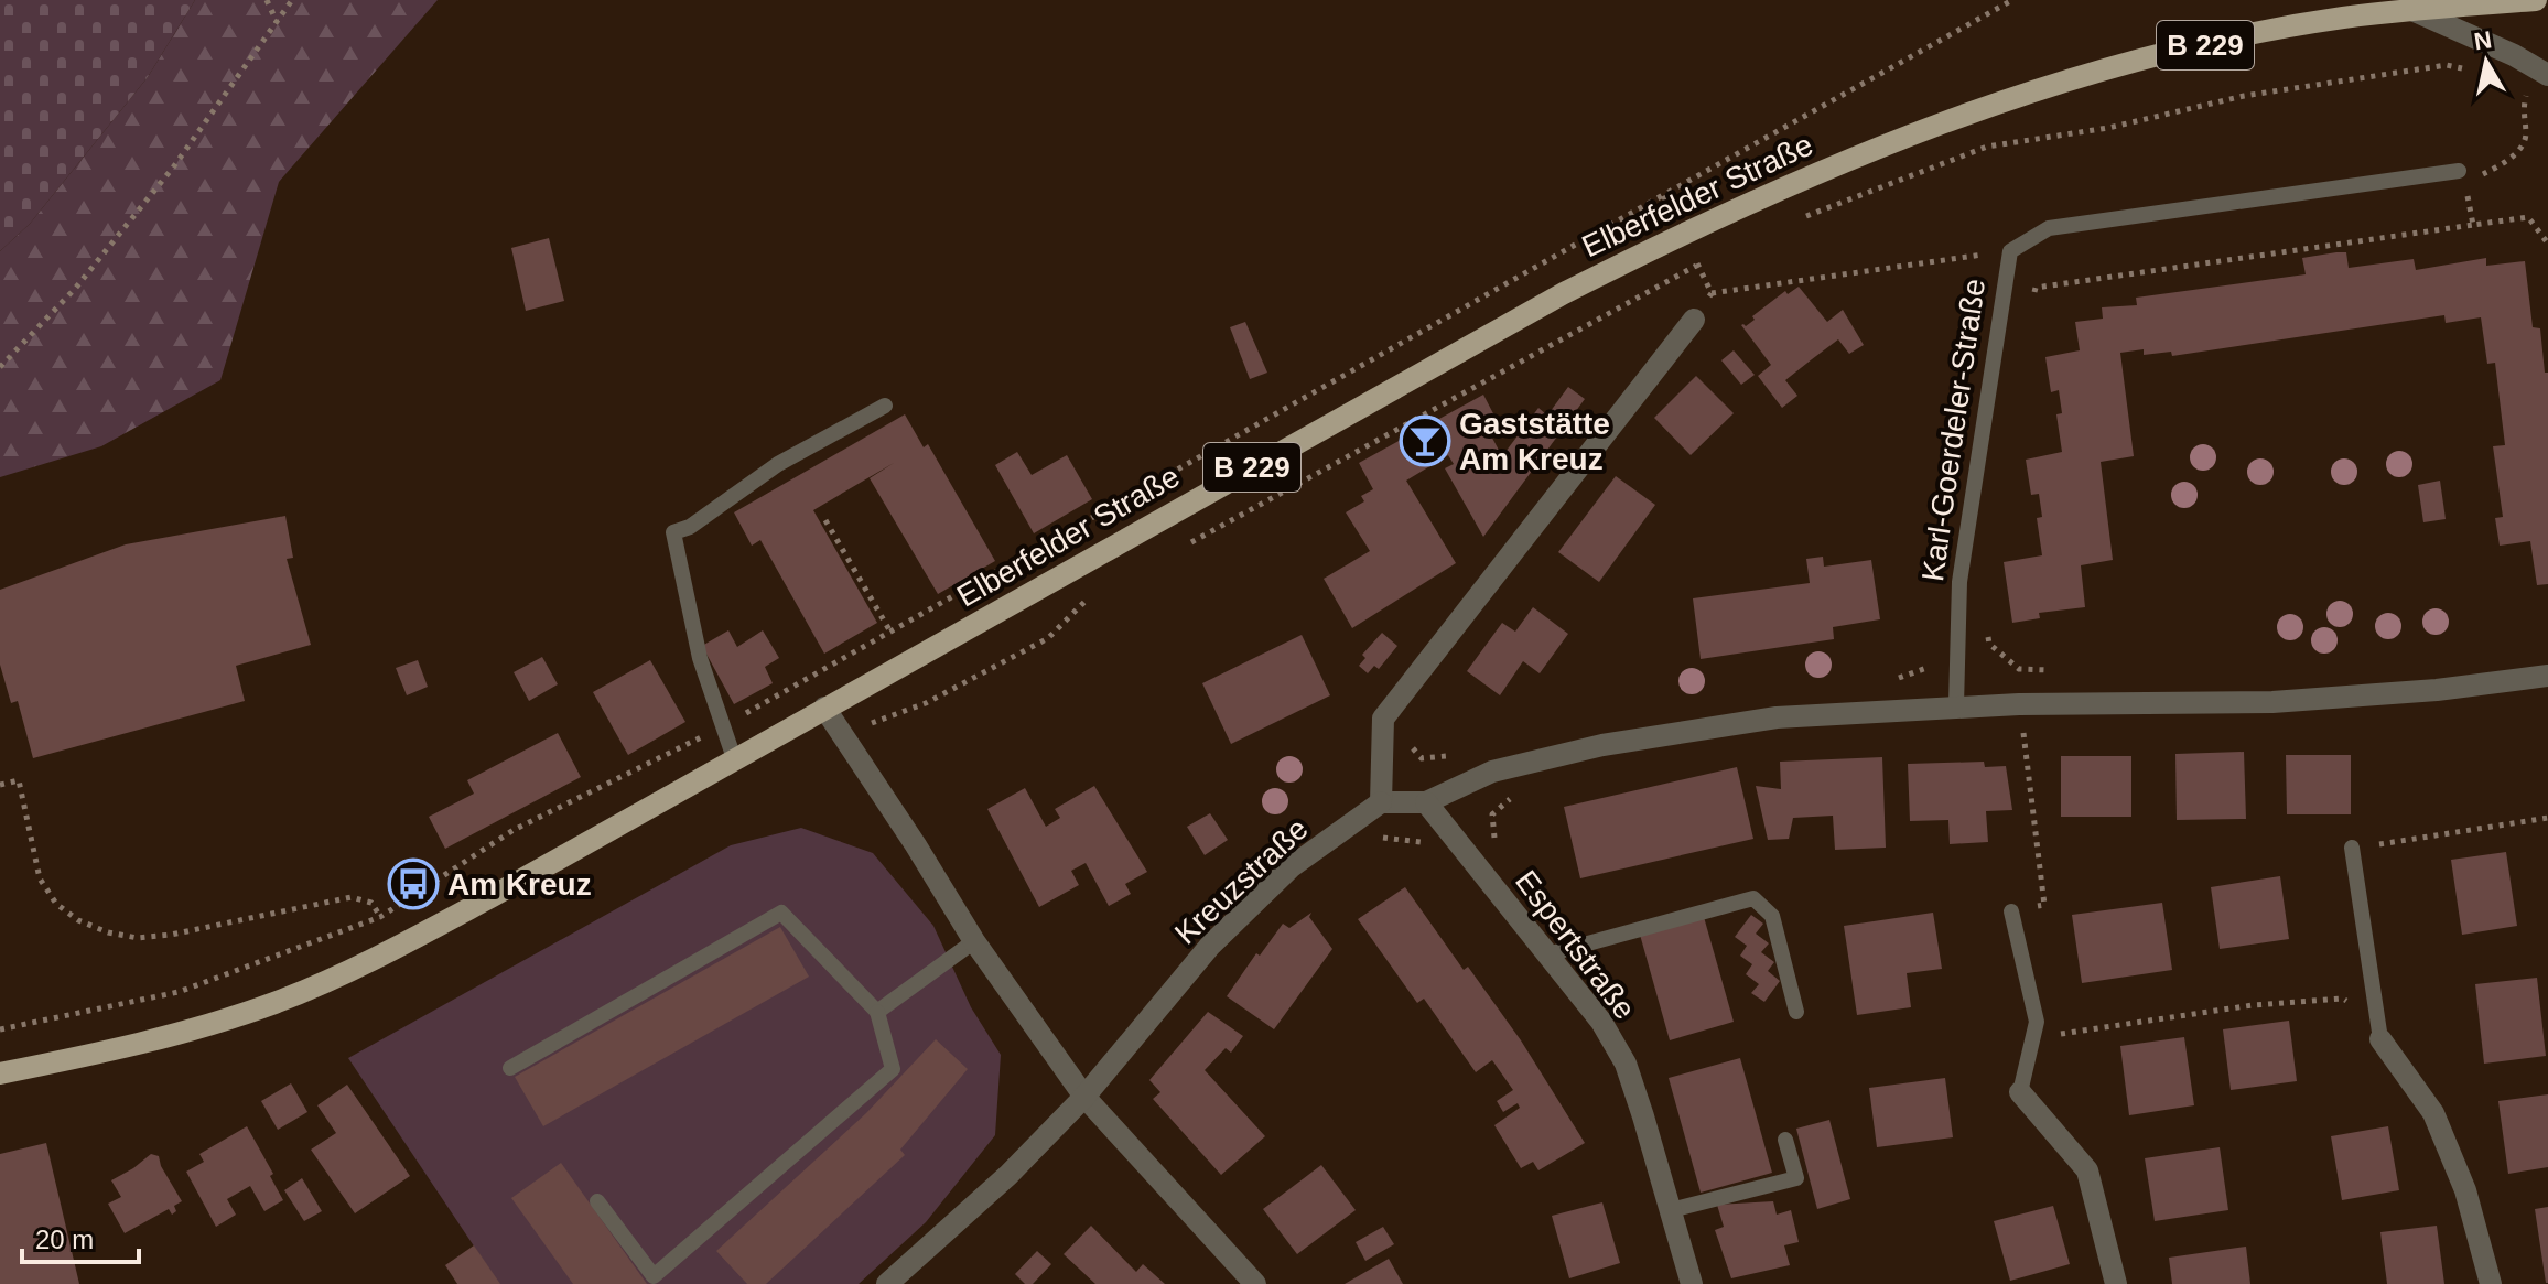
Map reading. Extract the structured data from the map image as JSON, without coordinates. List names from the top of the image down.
{
  "streets": {
    "main road": ["B 229", "Elberfelder Straße"],
    "street": ["Kreuzstraße", "Espertstraße"],
    "lane": ["Karl-Goerdeler-Straße"]
  },
  "places": {
    "bar": ["Gaststätte Am Kreuz"],
    "bus stop": ["Am Kreuz"]
  },
  "scale_bar": "20 m",
  "north": "top"
}
